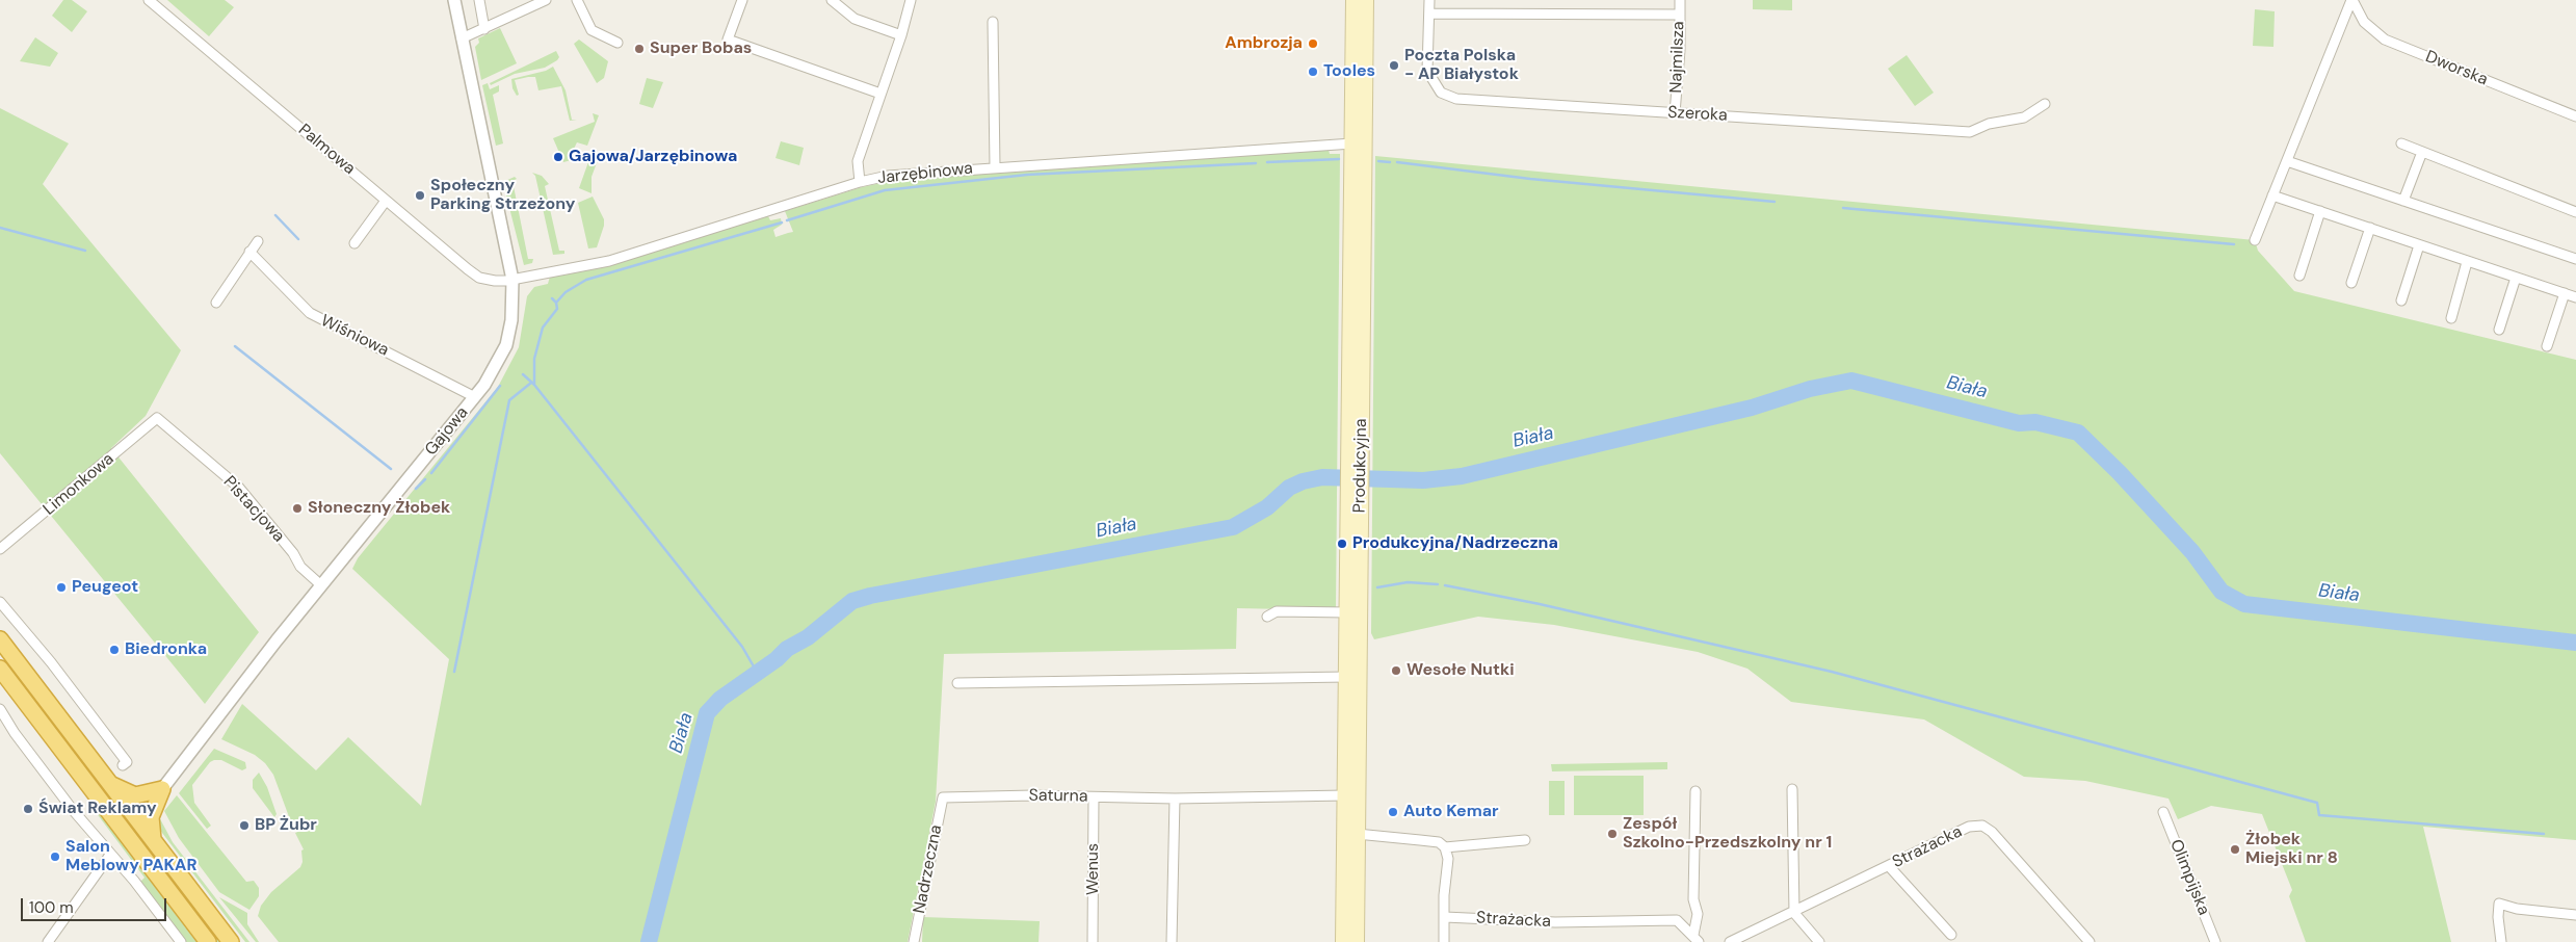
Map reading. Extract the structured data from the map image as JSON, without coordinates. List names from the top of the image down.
{
  "streets": {
    "main road": ["Produkcyjna"],
    "street": [
      "Najmilsza",
      "Dworska",
      "Szeroka",
      "Palmowa",
      "Jarzębinowa",
      "Wiśniowa",
      "Gajowa",
      "Limonkowa",
      "Pistacjowa",
      "Saturna",
      "Strażacka",
      "Nadrzeczna",
      "Wenus",
      "Olimpijska"
    ]
  },
  "crossings": [
    ["Najmilsza", "Szeroka"],
    ["Palmowa", "Jarzębinowa"],
    ["Palmowa", "Gajowa"],
    ["Jarzębinowa", "Gajowa"],
    ["Jarzębinowa", "Produkcyjna"],
    ["Wiśniowa", "Gajowa"],
    ["Gajowa", "Pistacjowa"],
    ["Produkcyjna", "Saturna"],
    ["Limonkowa", "Pistacjowa"],
    ["Saturna", "Nadrzeczna"],
    ["Saturna", "Wenus"]
  ],
  "water": ["Biała"],
  "places": [
    "Ambrozja",
    "Super Bobas",
    "Poczta Polska - AP Białystok",
    "Tooles",
    "Gajowa/Jarzębinowa",
    "Społeczny Parking Strzeżony",
    "Słoneczny Żłobek",
    "Produkcyjna/Nadrzeczna",
    "Peugeot",
    "Biedronka",
    "Wesołe Nutki",
    "Świat Reklamy",
    "Auto Kemar",
    "BP Żubr",
    "Zespół Szkolno-Przedszkolny nr 1",
    "Żłobek Miejski nr 8",
    "Salon Meblowy PAKAR"
  ],
  "scale_bar": "100 m"
}
